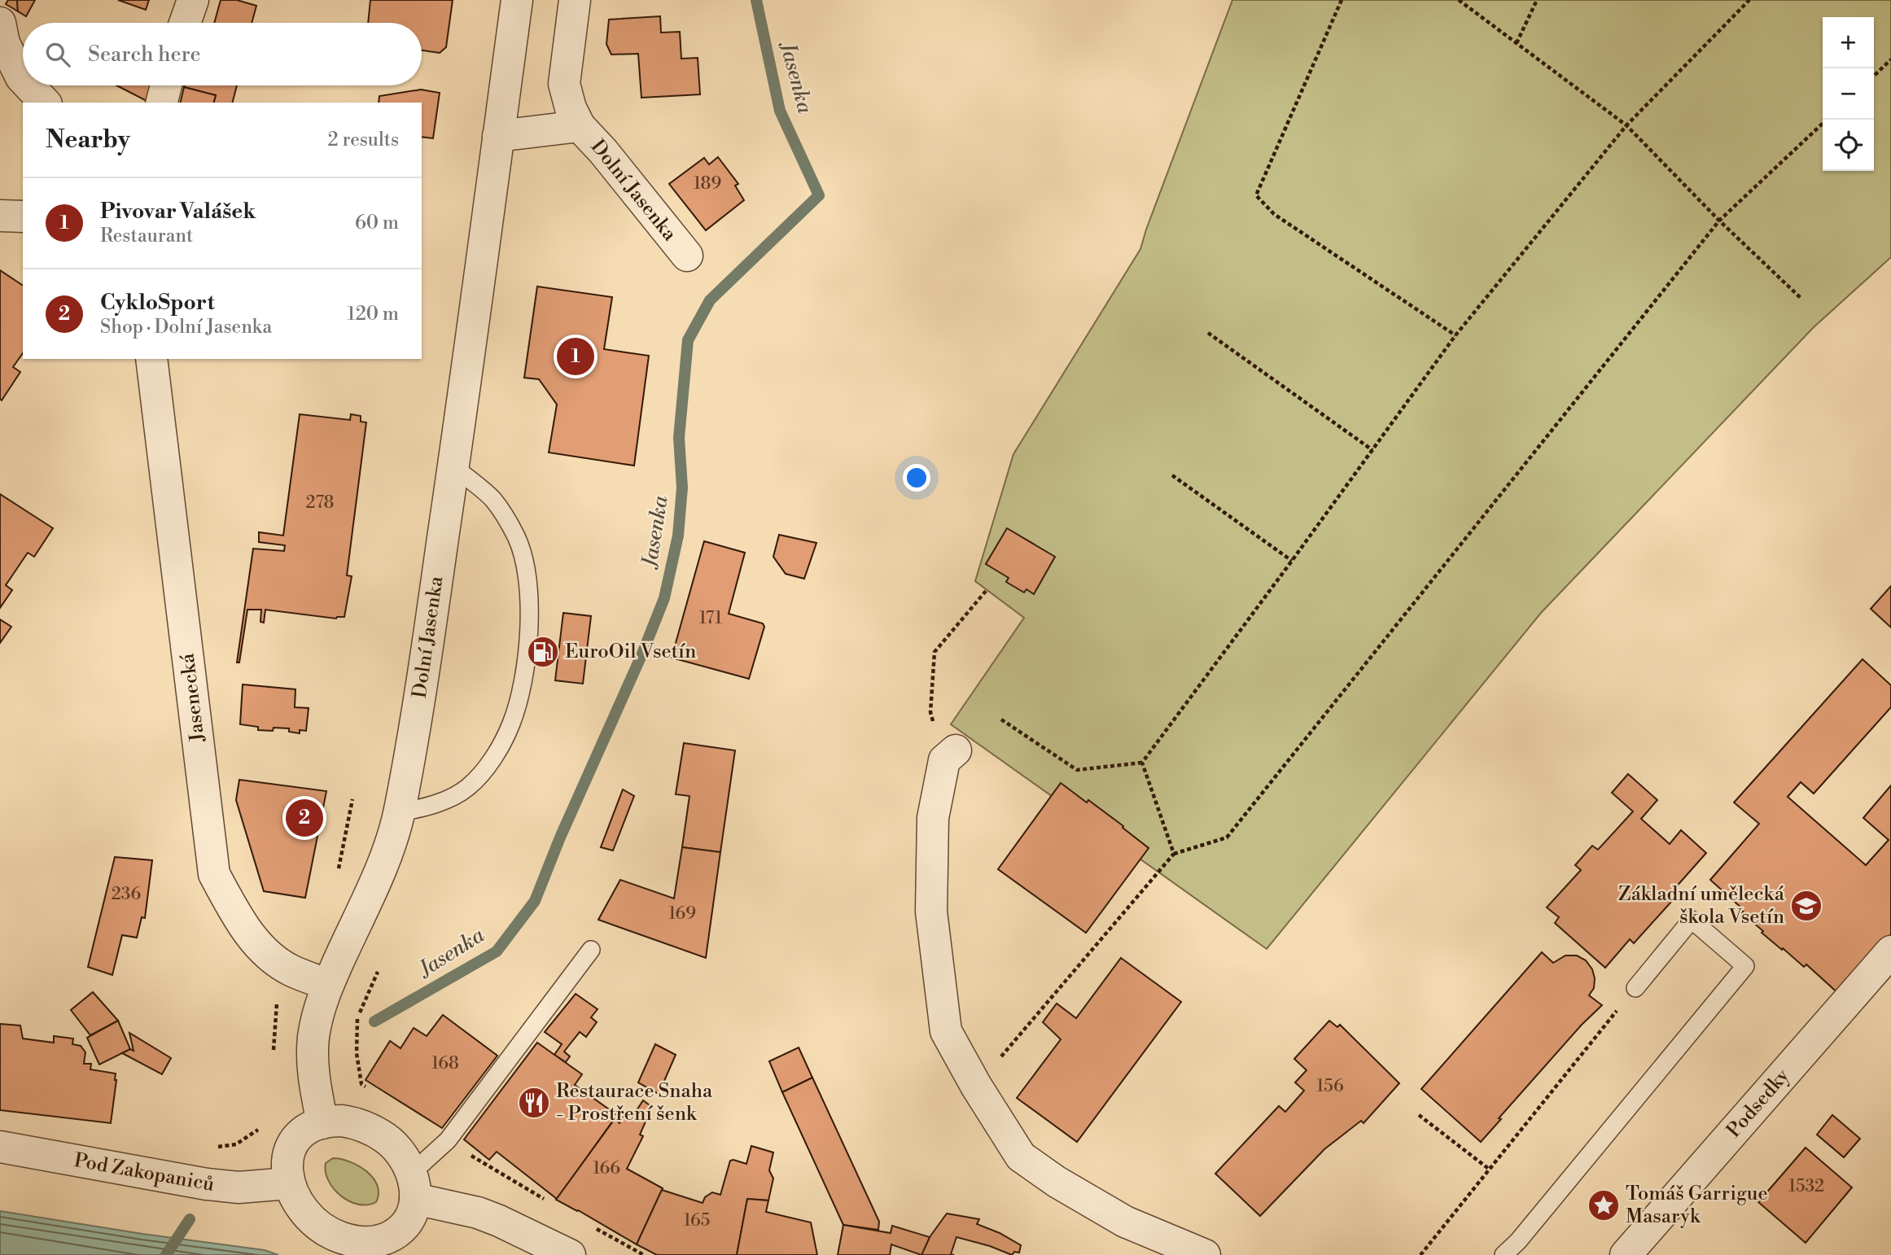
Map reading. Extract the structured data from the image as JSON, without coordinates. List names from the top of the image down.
{
  "streets": {
    "street": [
      "Dolní Jasenka",
      "Jasenecká",
      "Podsedky",
      "Pod Zakopaniců"
    ]
  },
  "crossings": [
    ["Dolní Jasenka", "Jasenecká"],
    ["Dolní Jasenka", "Pod Zakopaniců"]
  ],
  "water": ["Jasenka"],
  "places": {
    "fuel station": ["EuroOil Vsetín"],
    "school or university": ["Základní umělecká škola Vsetín"],
    "restaurant": ["Restaurace Snaha - Prostření šenk"],
    "place": ["Tomáš Garrigue Masaryk"]
  },
  "house_numbers": [
    "189",
    "278",
    "171",
    "236",
    "169",
    "168",
    "156",
    "166",
    "1532",
    "165"
  ],
  "page": {
    "map_buttons": ["+", "−"],
    "search": "Search here",
    "heading": ["Nearby", "2 results"],
    "list": [
      {
        "mark": "1",
        "name": "Pivovar Valášek",
        "note": "Restaurant",
        "value": "60 m"
      },
      {
        "mark": "2",
        "name": "CykloSport",
        "note": "Shop · Dolní Jasenka",
        "value": "120 m"
      }
    ],
    "pins": ["1", "2"]
  }
}
